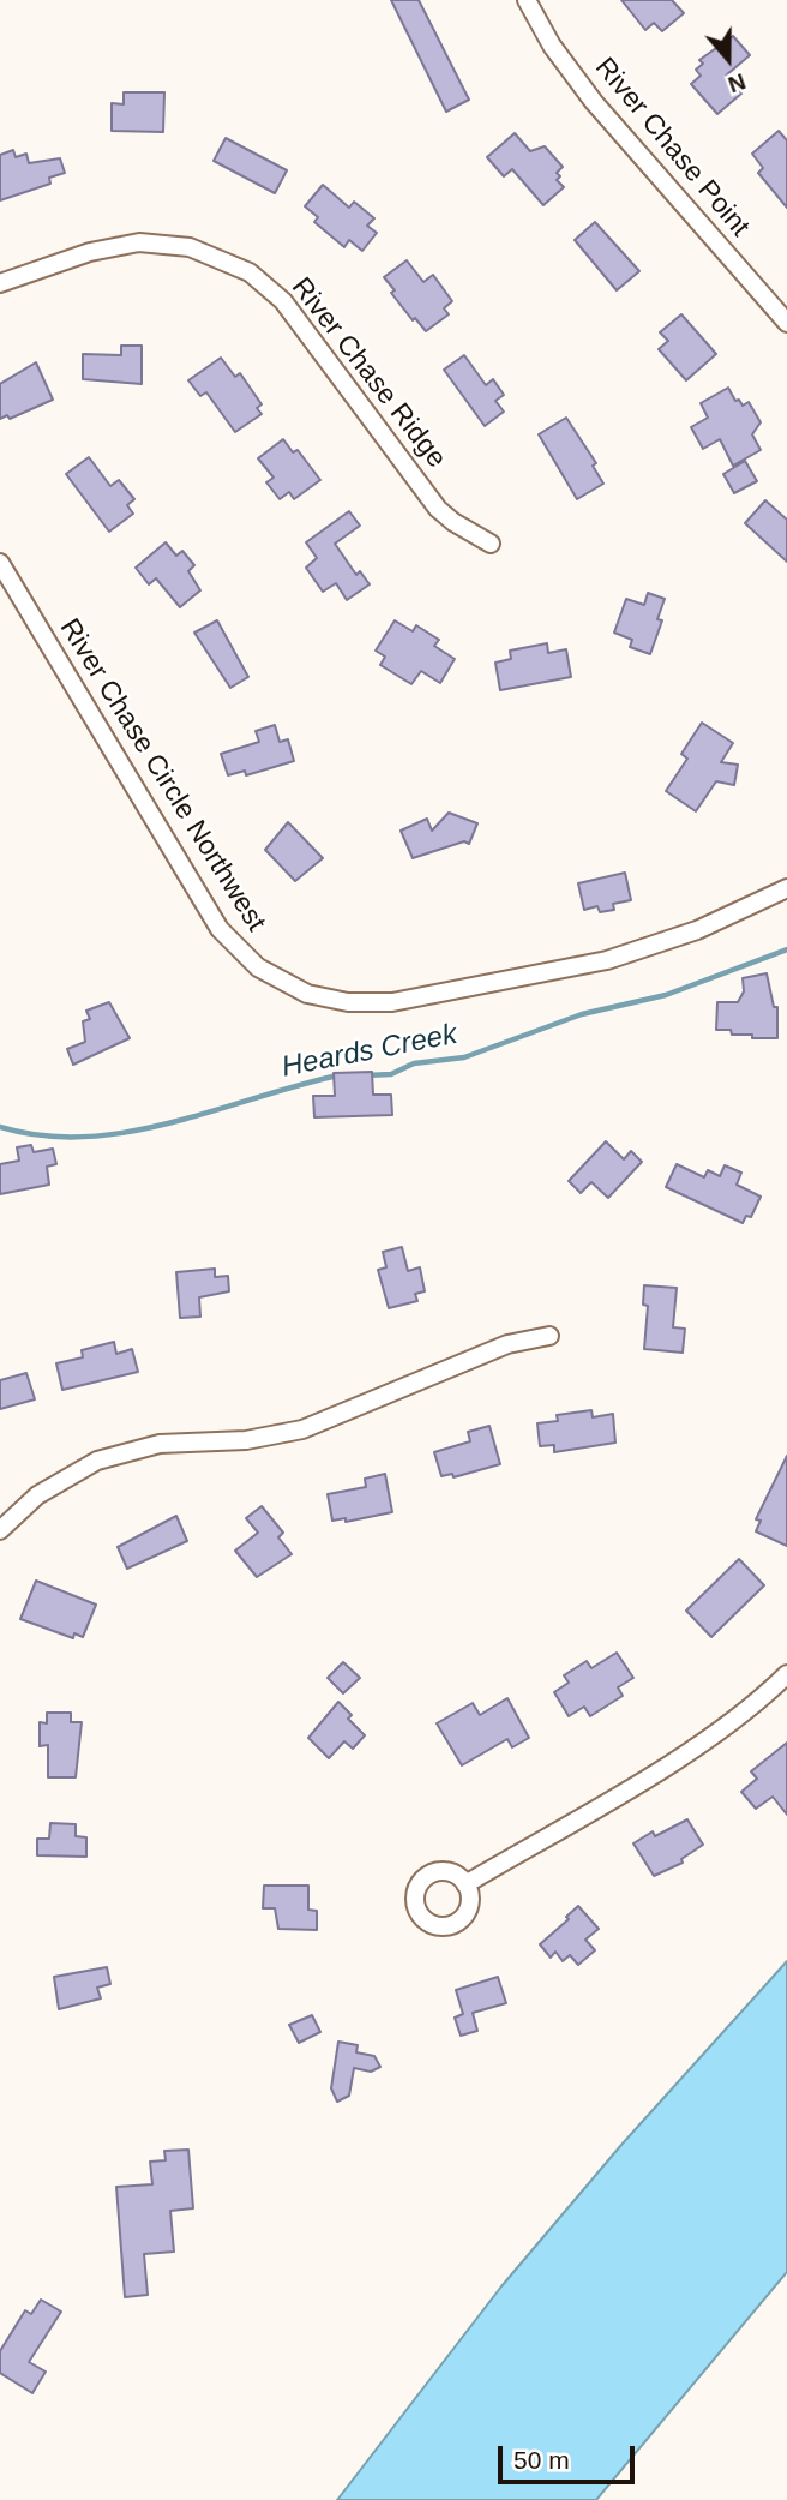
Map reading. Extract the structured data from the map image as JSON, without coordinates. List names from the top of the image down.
{
  "streets": {
    "street": ["River Chase Point", "River Chase Ridge", "River Chase Circle Northwest"]
  },
  "water": ["Heards Creek"],
  "scale_bar": "50 m",
  "north": "bottom"
}
